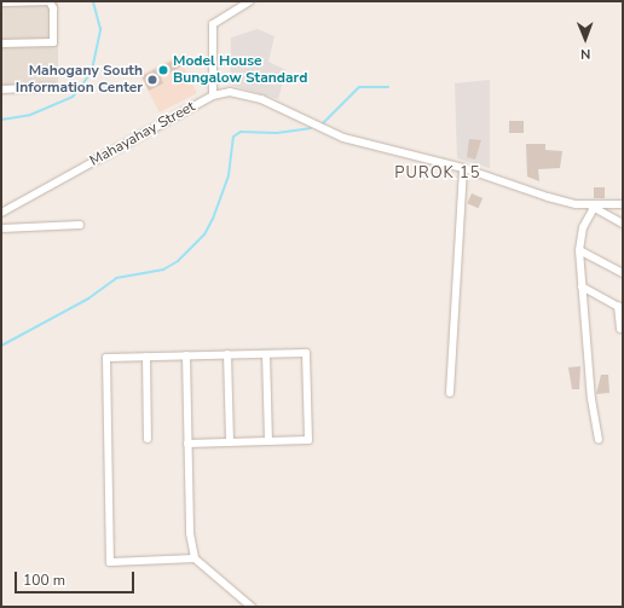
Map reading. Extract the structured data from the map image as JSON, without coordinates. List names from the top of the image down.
{
  "streets": {
    "street": ["Mahayahay Street"]
  },
  "districts": ["PUROK 15"],
  "places": ["Model House Bungalow Standard", "Mahogany South Information Center"],
  "scale_bar": "100 m",
  "north": "bottom"
}
